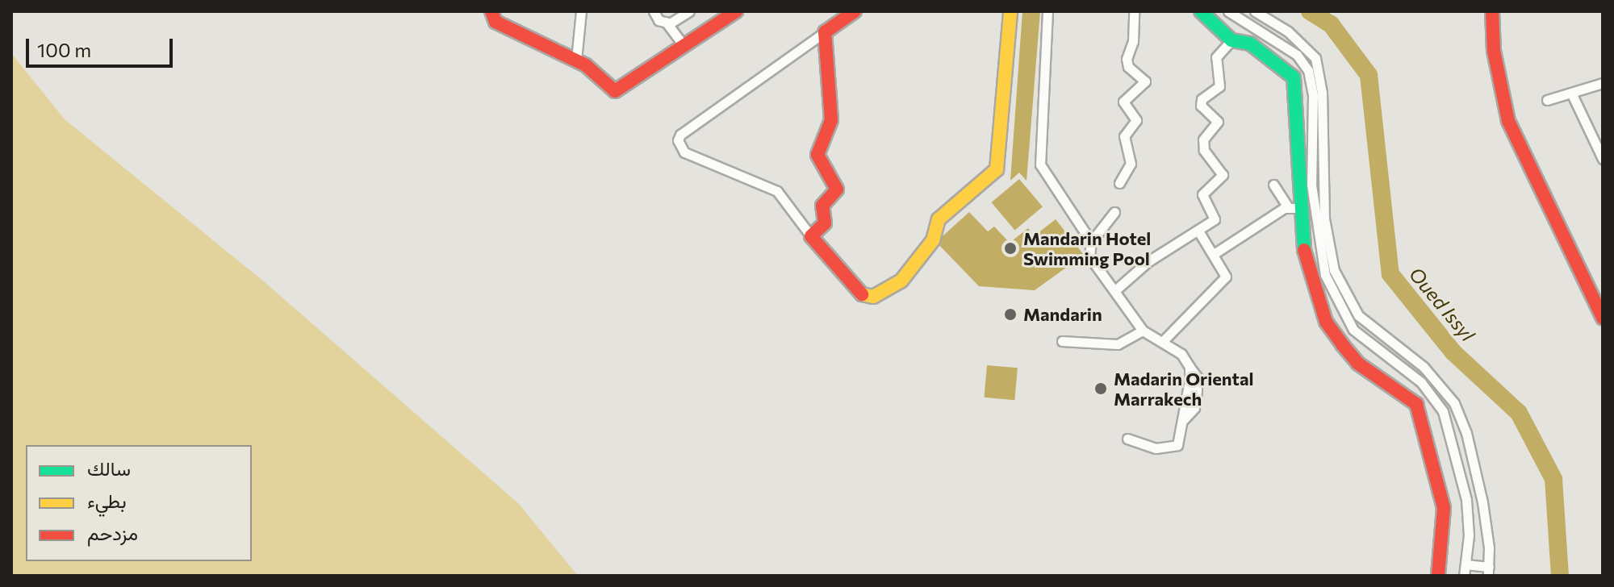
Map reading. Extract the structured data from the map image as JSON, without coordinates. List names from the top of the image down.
{
  "water": ["Oued Issyl"],
  "places": ["Mandarin Hotel Swimming Pool", "Mandarin", "Madarin Oriental Marrakech"],
  "legend": ["سالك", "بطيء", "مزدحم"],
  "scale_bar": "100 m"
}
